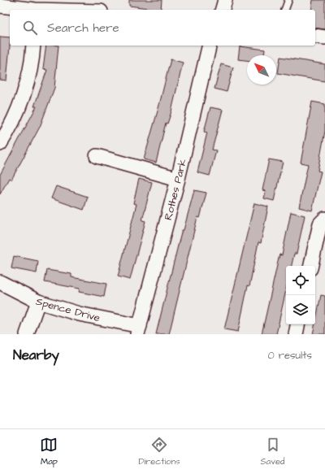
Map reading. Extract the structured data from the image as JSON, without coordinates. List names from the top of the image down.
{
  "streets": {
    "street": ["Rothes Park", "Spence Drive"]
  },
  "crossings": [
    ["Rothes Park", "Spence Drive"]
  ],
  "north": "top left",
  "page": {
    "search": "Search here",
    "heading": ["Nearby", "0 results"],
    "nav": ["Map", "Directions", "Saved"]
  }
}
